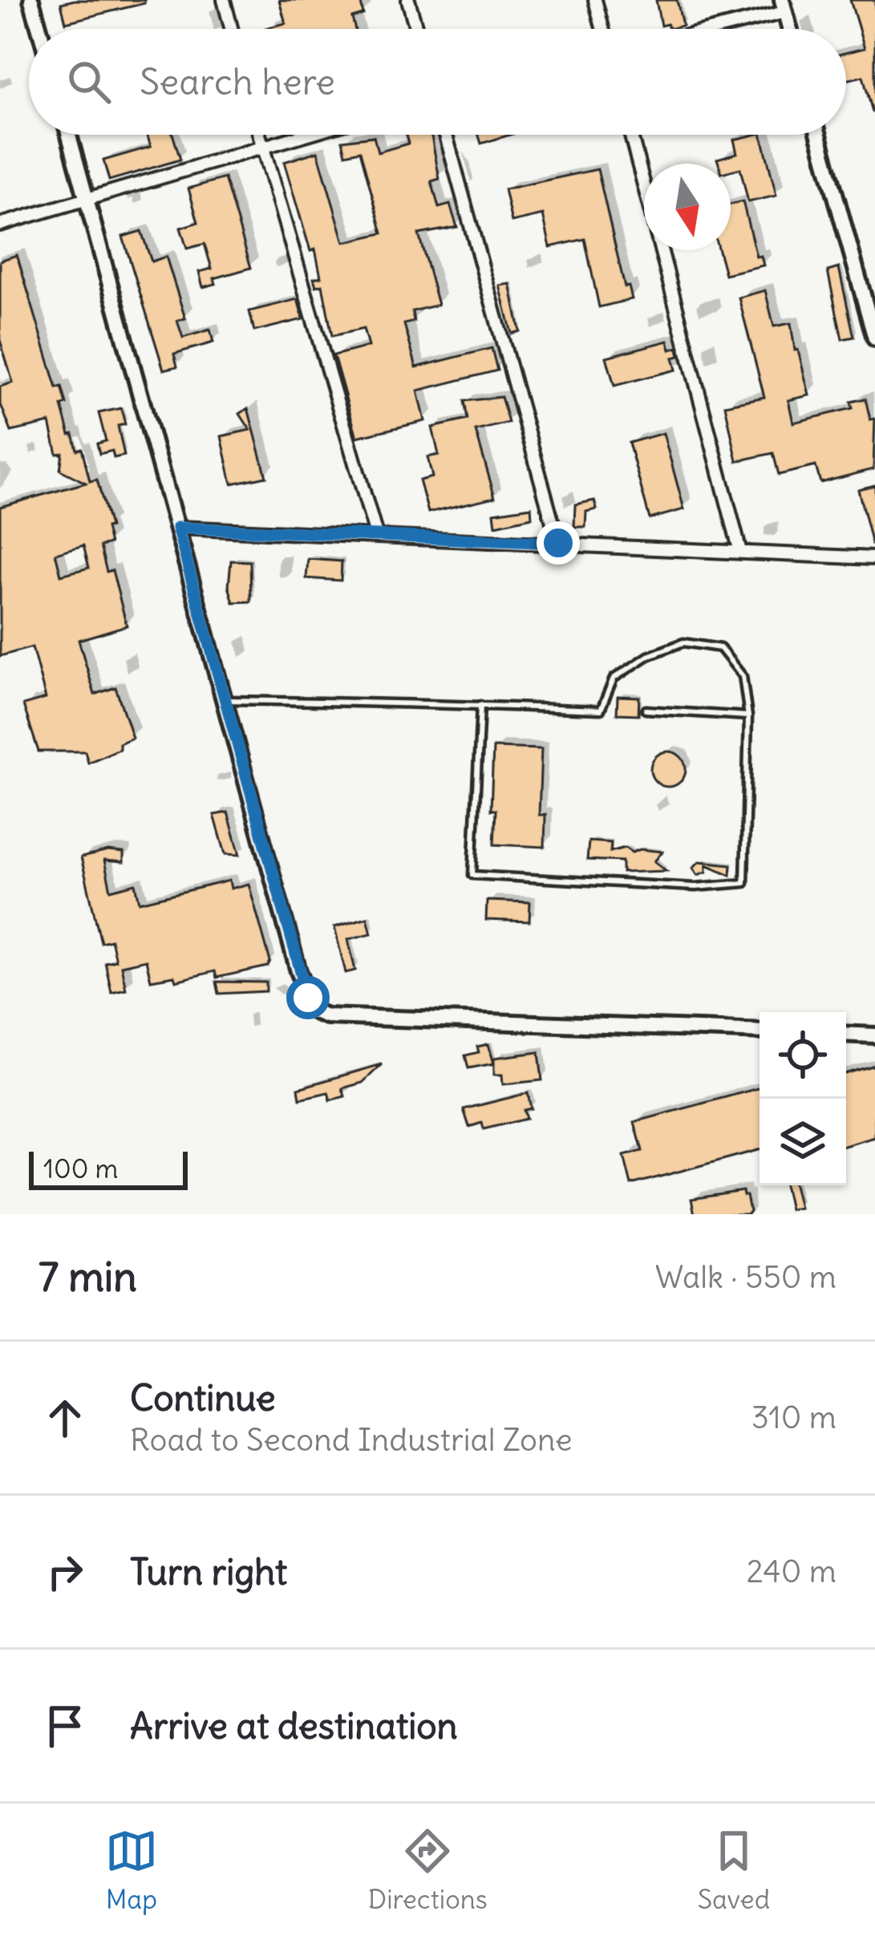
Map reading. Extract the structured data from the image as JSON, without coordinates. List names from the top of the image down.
{
  "scale_bar": "100 m",
  "north": "bottom",
  "page": {
    "search": "Search here",
    "scale": "100 m",
    "heading": ["7 min", "Walk · 550 m"],
    "list": [
      ["Continue", "Road to Second Industrial Zone", "310 m"],
      ["Turn right", "240 m"],
      "Arrive at destination"
    ],
    "nav": ["Map", "Directions", "Saved"]
  }
}
